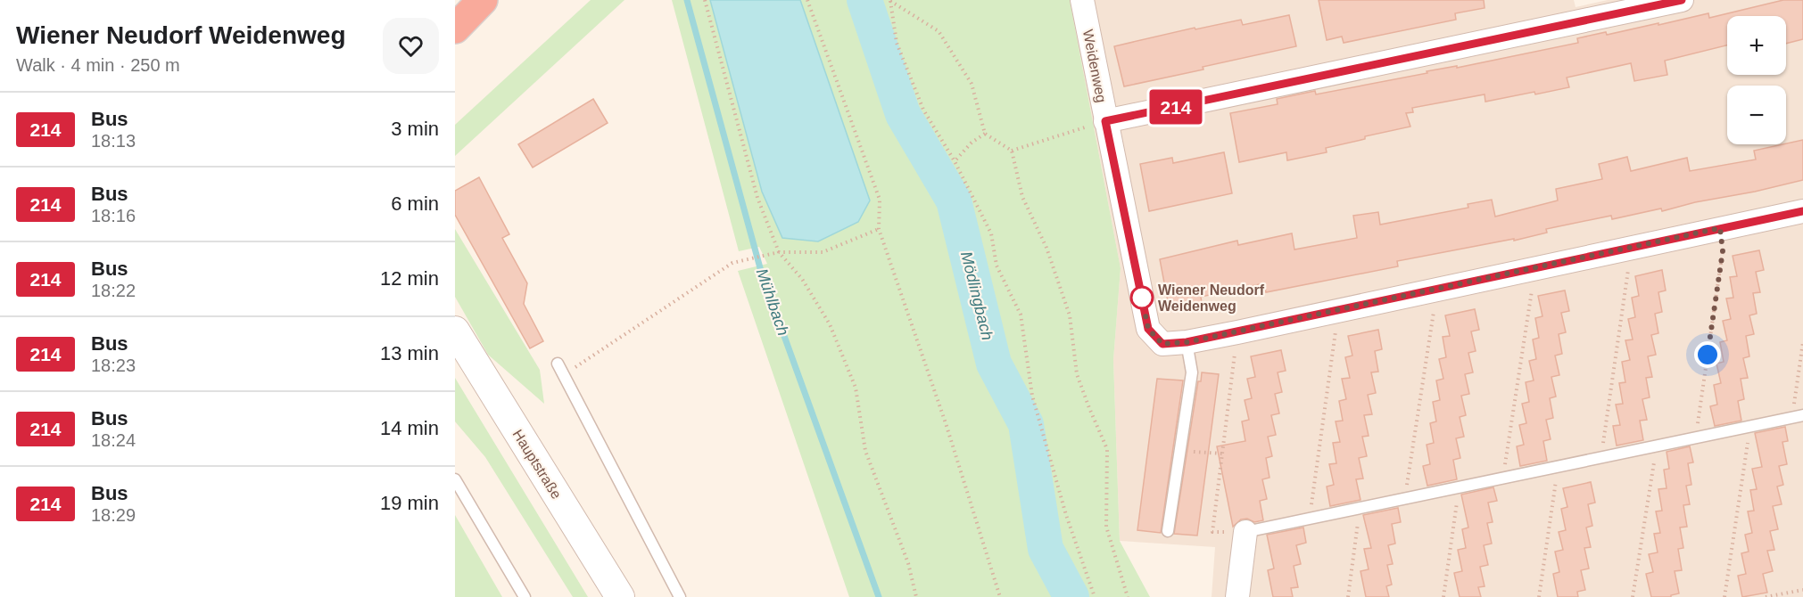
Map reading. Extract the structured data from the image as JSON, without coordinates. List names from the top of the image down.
{
  "streets": {
    "street": ["Weidenweg", "Hauptstraße"]
  },
  "water": ["Mödlingbach", "Mühlbach"],
  "places": ["Wiener Neudorf Weidenweg"],
  "lines": ["bus line 214"],
  "page": {
    "heading": ["Wiener Neudorf Weidenweg", "Walk · 4 min · 250 m"],
    "on_map": "214",
    "map_buttons": ["+", "−"],
    "list": [
      {
        "mark": "214",
        "name": "Bus",
        "note": "18:13",
        "value": "3 min"
      },
      {
        "mark": "214",
        "name": "Bus",
        "note": "18:16",
        "value": "6 min"
      },
      {
        "mark": "214",
        "name": "Bus",
        "note": "18:22",
        "value": "12 min"
      },
      {
        "mark": "214",
        "name": "Bus",
        "note": "18:23",
        "value": "13 min"
      },
      {
        "mark": "214",
        "name": "Bus",
        "note": "18:24",
        "value": "14 min"
      },
      {
        "mark": "214",
        "name": "Bus",
        "note": "18:29",
        "value": "19 min"
      }
    ]
  }
}
